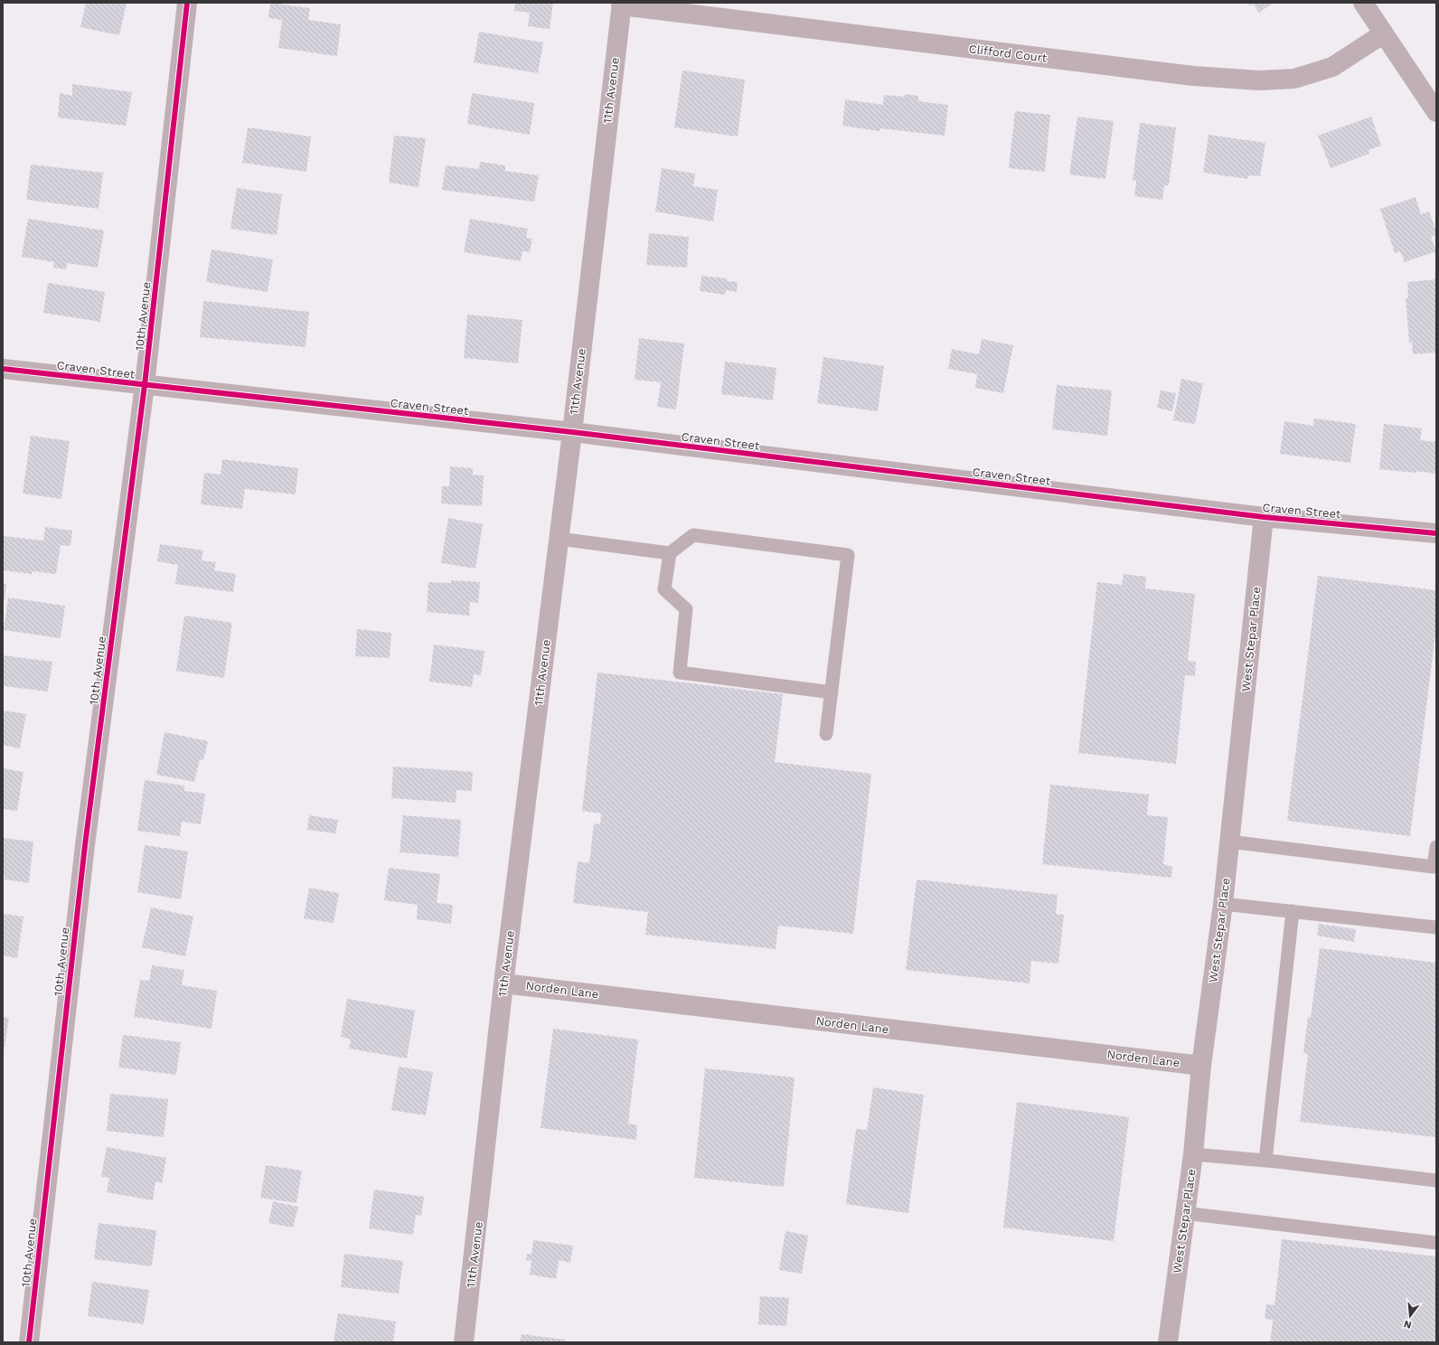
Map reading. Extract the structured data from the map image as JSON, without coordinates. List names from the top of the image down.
{
  "streets": {
    "street": [
      "Clifford Court",
      "11th Avenue",
      "10th Avenue",
      "Craven Street",
      "West Stepar Place",
      "Norden Lane"
    ]
  },
  "crossings": [
    ["Clifford Court", "11th Avenue"],
    ["11th Avenue", "Craven Street"],
    ["11th Avenue", "Norden Lane"],
    ["10th Avenue", "Craven Street"],
    ["Craven Street", "West Stepar Place"],
    ["West Stepar Place", "Norden Lane"]
  ],
  "north": "bottom"
}
